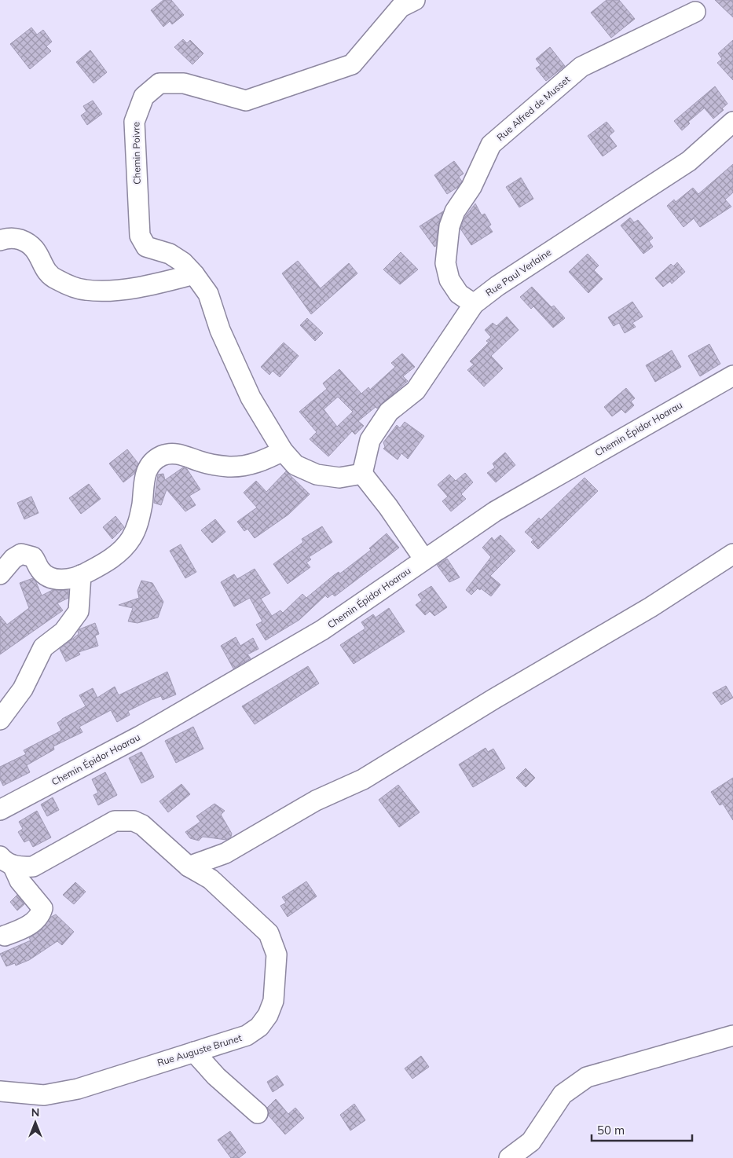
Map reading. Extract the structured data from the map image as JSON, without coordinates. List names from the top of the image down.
{
  "streets": {
    "street": [
      "Rue Alfred de Musset",
      "Chemin Poivre",
      "Rue Paul Verlaine",
      "Chemin Épidor Hoarau",
      "Rue Auguste Brunet"
    ]
  },
  "crossings": [
    ["Rue Alfred de Musset", "Rue Paul Verlaine"]
  ],
  "scale_bar": "50 m",
  "north": "top"
}
